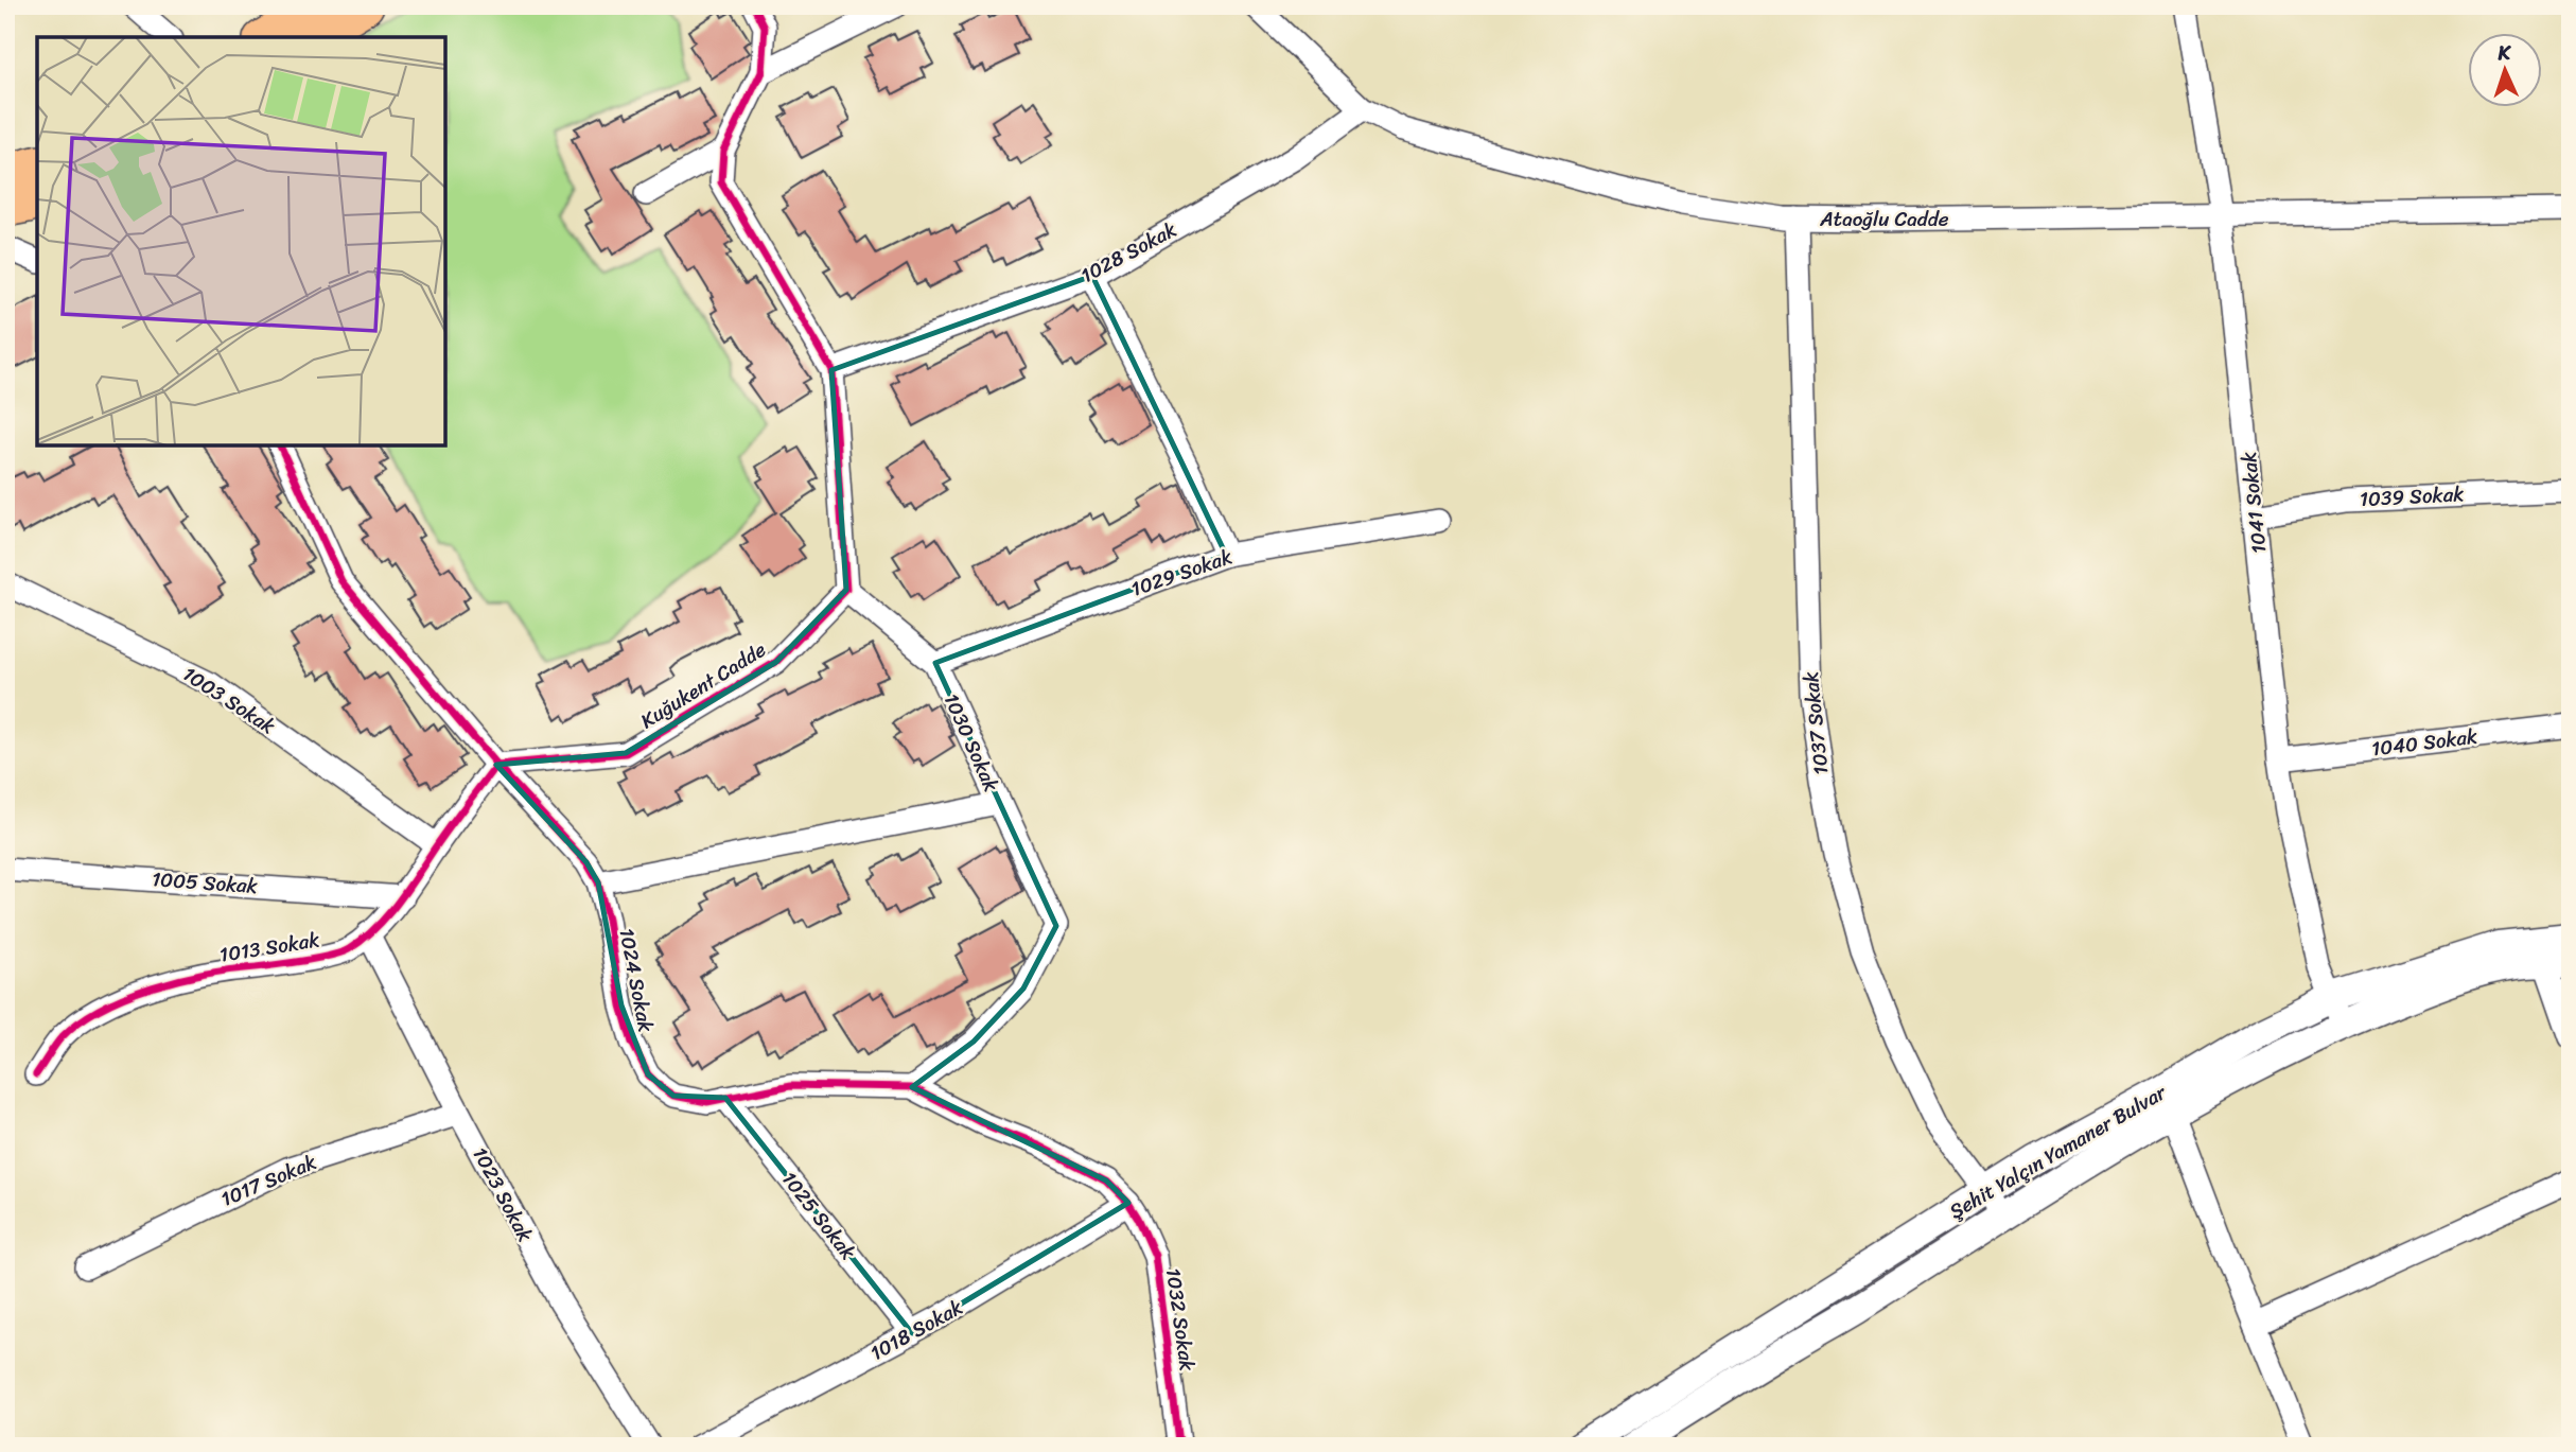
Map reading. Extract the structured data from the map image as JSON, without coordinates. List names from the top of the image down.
{
  "streets": {
    "street": [
      "Ataoğlu Cadde",
      "1028 Sokak",
      "1039 Sokak",
      "1041 Sokak",
      "1029 Sokak",
      "Kuğukent Cadde",
      "1003 Sokak",
      "1037 Sokak",
      "1030 Sokak",
      "1040 Sokak",
      "1005 Sokak",
      "1013 Sokak",
      "1024 Sokak",
      "Şehit Yalçın Yamaner Bulvar",
      "1017 Sokak",
      "1023 Sokak",
      "1025 Sokak",
      "1032 Sokak",
      "1018 Sokak"
    ]
  },
  "crossings": [
    ["Ataoğlu Cadde", "1028 Sokak"],
    ["Ataoğlu Cadde", "1041 Sokak"],
    ["Ataoğlu Cadde", "1037 Sokak"],
    ["1039 Sokak", "1041 Sokak"],
    ["1041 Sokak", "1040 Sokak"],
    ["1041 Sokak", "Şehit Yalçın Yamaner Bulvar"],
    ["1029 Sokak", "1030 Sokak"],
    ["Kuğukent Cadde", "1030 Sokak"],
    ["Kuğukent Cadde", "1013 Sokak"],
    ["Kuğukent Cadde", "1024 Sokak"],
    ["1003 Sokak", "1013 Sokak"],
    ["1037 Sokak", "Şehit Yalçın Yamaner Bulvar"],
    ["1030 Sokak", "1024 Sokak"],
    ["1005 Sokak", "1013 Sokak"],
    ["1013 Sokak", "1024 Sokak"],
    ["1013 Sokak", "1023 Sokak"],
    ["1024 Sokak", "1025 Sokak"],
    ["1024 Sokak", "1032 Sokak"],
    ["1024 Sokak", "1018 Sokak"],
    ["1017 Sokak", "1023 Sokak"],
    ["1025 Sokak", "1018 Sokak"],
    ["1032 Sokak", "1018 Sokak"]
  ],
  "north": "top"
}
